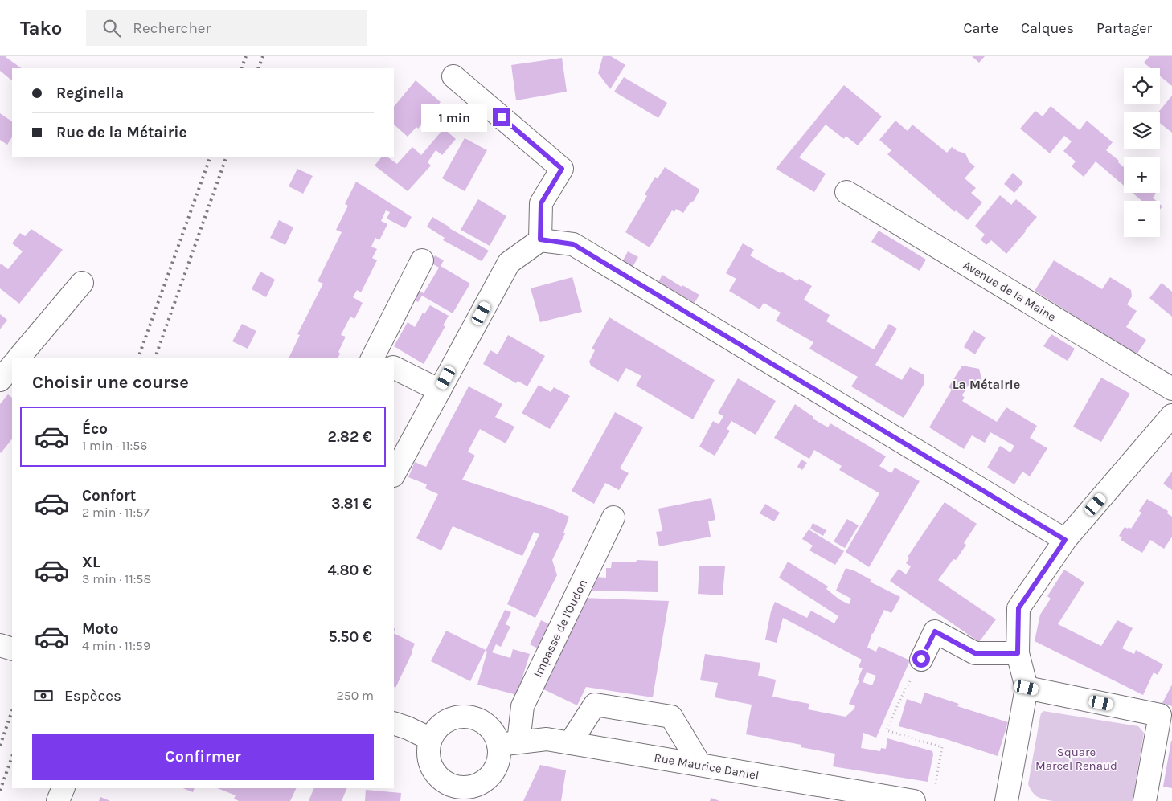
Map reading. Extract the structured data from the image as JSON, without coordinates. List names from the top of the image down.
{
  "streets": {
    "street": ["Avenue de la Maine", "Impasse de l'Oudon", "Rue Maurice Daniel"]
  },
  "crossings": [
    ["Impasse de l'Oudon", "Rue Maurice Daniel"]
  ],
  "districts": ["La Métairie"],
  "parks": ["Square Marcel Renaud"],
  "page": {
    "header": "Tako",
    "search": "Rechercher",
    "nav": ["Carte", "Calques", "Partager"],
    "map_buttons": ["+", "−"],
    "banner": ["Reginella", "Rue de la Métairie"],
    "bubble": "1 min",
    "heading": "Choisir une course",
    "list": [
      {
        "name": "Éco",
        "note": "1 min · 11:56",
        "value": "2.82 €"
      },
      {
        "name": "Confort",
        "note": "2 min · 11:57",
        "value": "3.81 €"
      },
      {
        "name": "XL",
        "note": "3 min · 11:58",
        "value": "4.80 €"
      },
      {
        "name": "Moto",
        "note": "4 min · 11:59",
        "value": "5.50 €"
      }
    ],
    "pay": ["Espèces", "250 m"],
    "buttons": "Confirmer"
  }
}
